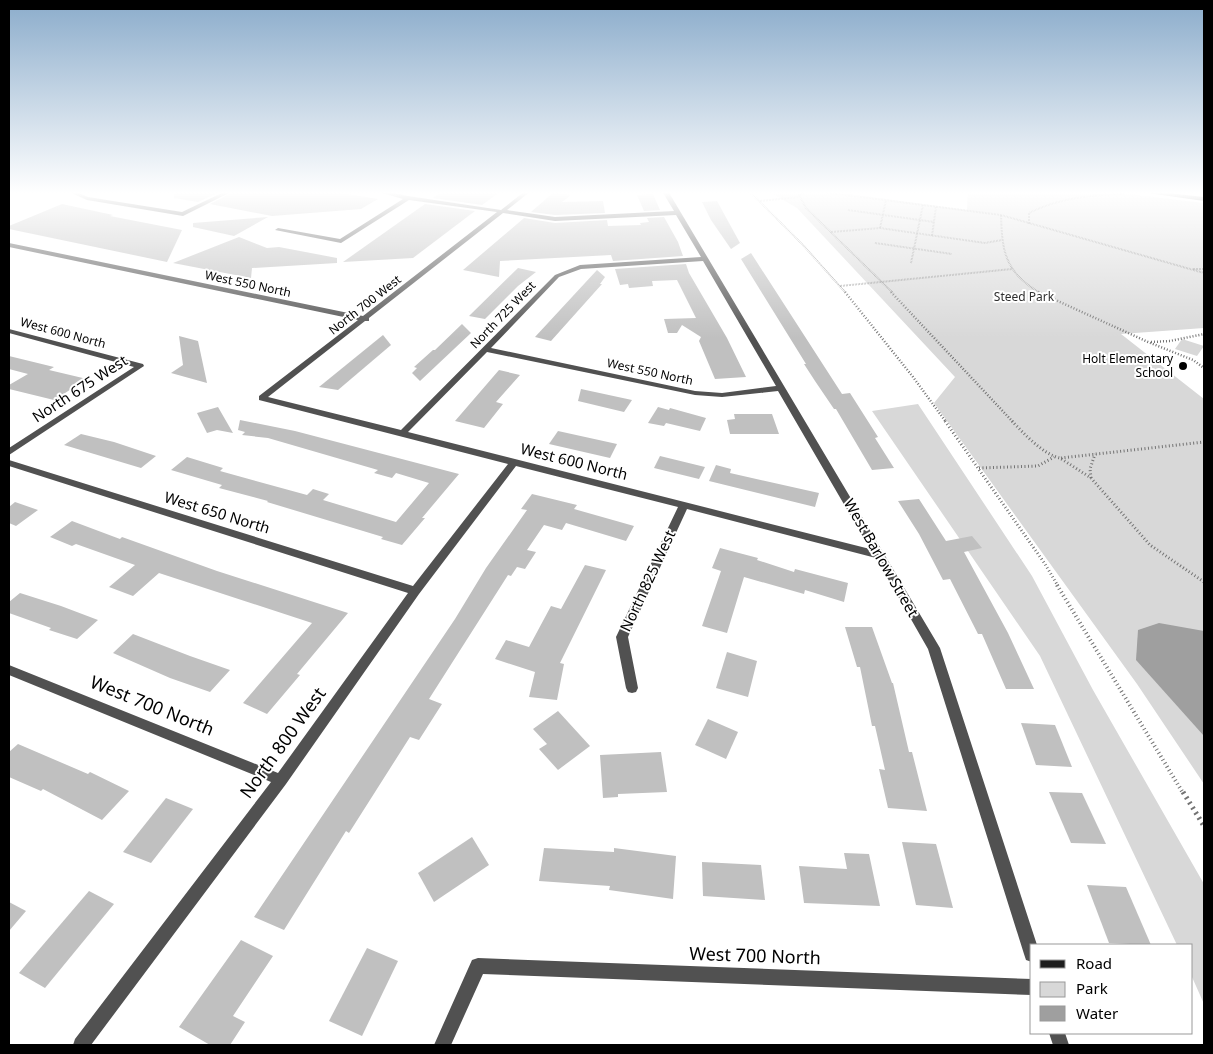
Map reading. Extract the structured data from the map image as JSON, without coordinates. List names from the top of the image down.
{
  "streets": {
    "street": [
      "West 550 North",
      "North 700 West",
      "North 725 West",
      "West 600 North",
      "North 675 West",
      "West 650 North",
      "West Barlow Street",
      "North 825 West",
      "West 700 North",
      "North 800 West"
    ]
  },
  "crossings": [
    ["West 550 North", "North 700 West"],
    ["West 550 North", "North 725 West"],
    ["West 550 North", "West Barlow Street"],
    ["North 700 West", "West 600 North"],
    ["North 725 West", "West 600 North"],
    ["North 725 West", "West Barlow Street"],
    ["West 600 North", "North 675 West"],
    ["West 600 North", "West Barlow Street"],
    ["West 600 North", "North 825 West"],
    ["West 600 North", "North 800 West"],
    ["West 650 North", "North 800 West"],
    ["West 700 North", "North 800 West"]
  ],
  "parks": ["Steed Park"],
  "places": ["Holt Elementary School"],
  "legend": ["Road", "Park", "Water"]
}
